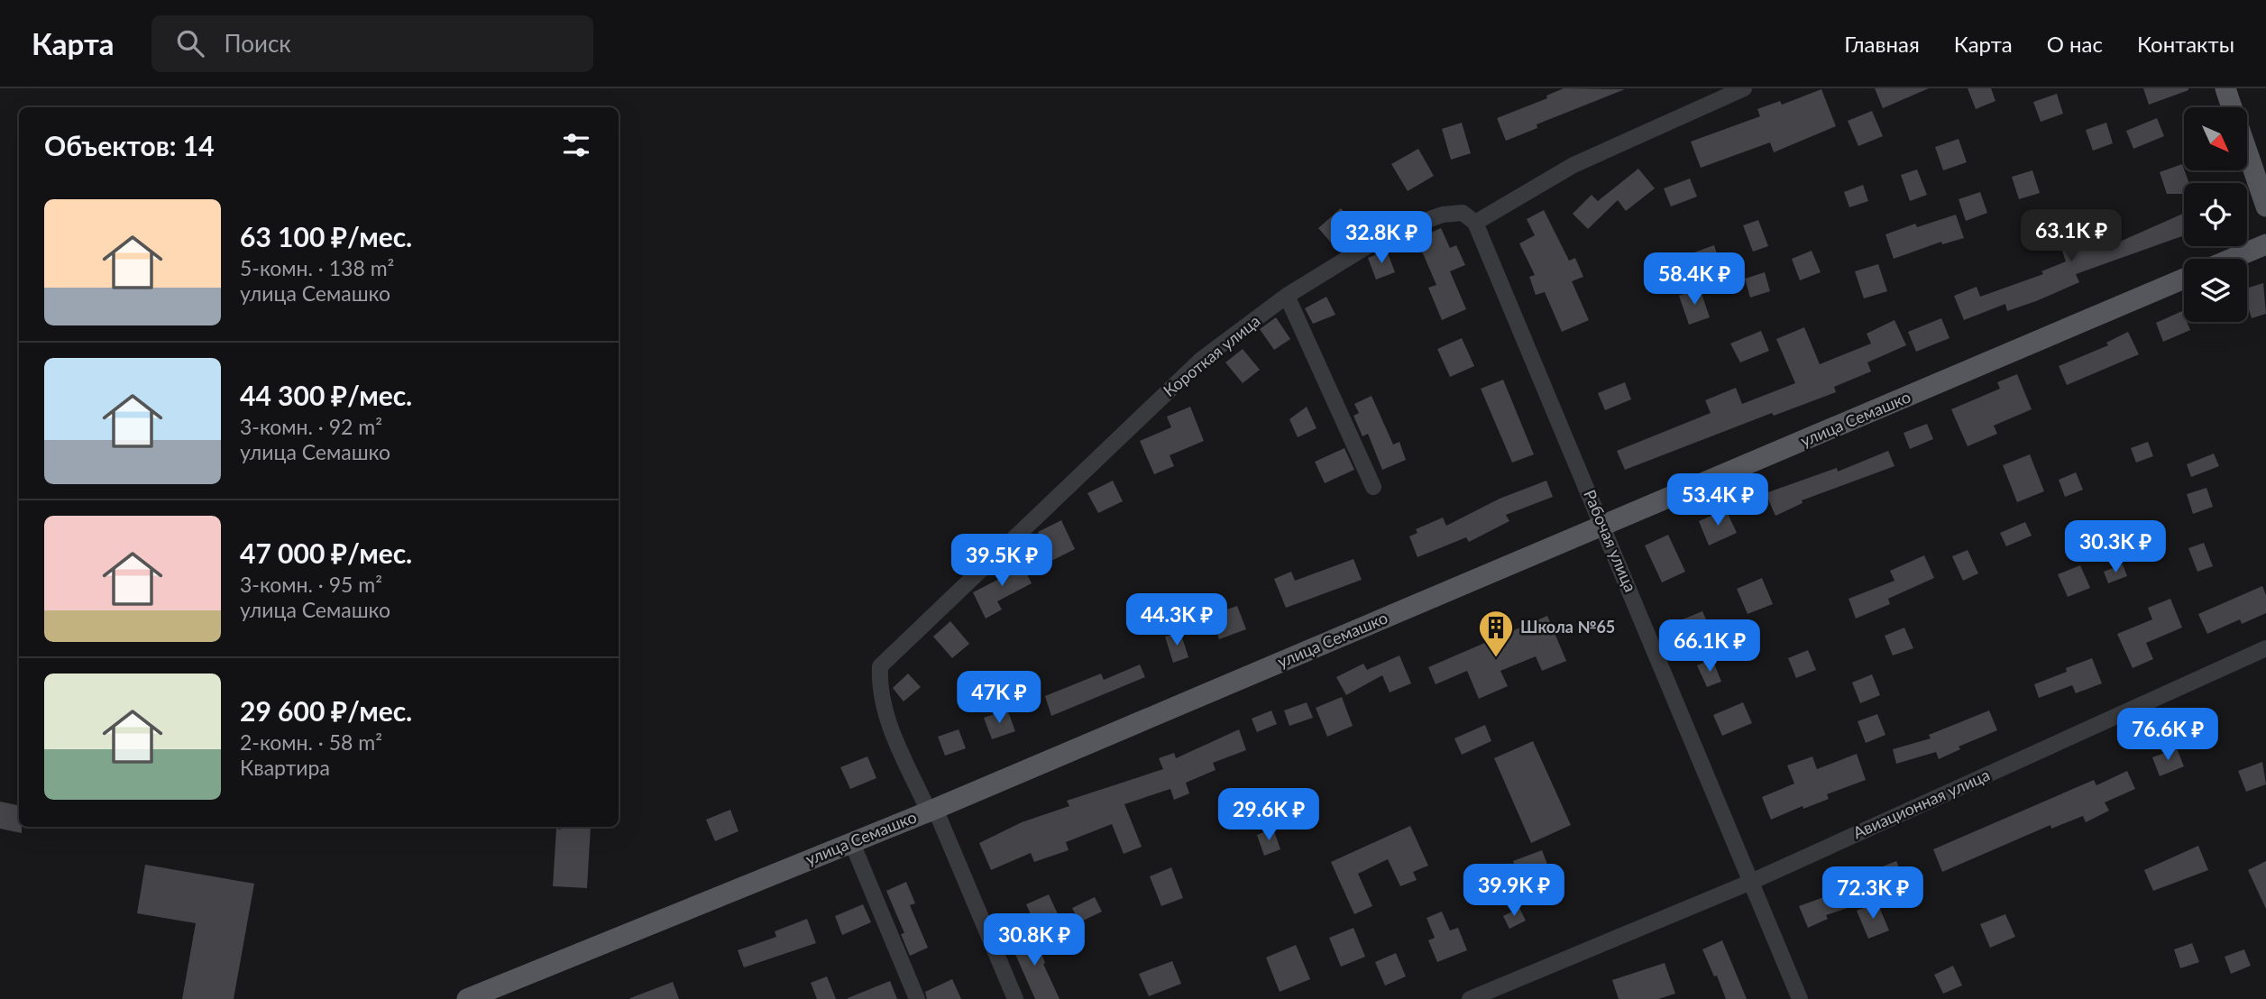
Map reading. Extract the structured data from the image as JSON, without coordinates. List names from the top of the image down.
{
  "streets": {
    "main road": ["улица Семашко"],
    "street": ["Короткая улица", "Рабочая улица", "Авиационная улица"]
  },
  "crossings": [
    ["Короткая улица", "улица Семашко"],
    ["Короткая улица", "Рабочая улица"],
    ["улица Семашко", "Рабочая улица"],
    ["Рабочая улица", "Авиационная улица"]
  ],
  "places": {
    "building": ["Школа №65"]
  },
  "north": "bottom right",
  "page": {
    "header": "Карта",
    "search": "Поиск",
    "nav": [
      "Главная",
      "Карта",
      "О нас",
      "Контакты"
    ],
    "heading": "Объектов: 14",
    "list": [
      {
        "name": "63 100 ₽/мес.",
        "note": "5-комн. · 138 m² · улица Семашко"
      },
      {
        "name": "44 300 ₽/мес.",
        "note": "3-комн. · 92 m² · улица Семашко"
      },
      {
        "name": "47 000 ₽/мес.",
        "note": "3-комн. · 95 m² · улица Семашко"
      },
      {
        "name": "29 600 ₽/мес.",
        "note": "2-комн. · 58 m² · Квартира"
      }
    ],
    "price": [
      "63.1K ₽",
      "32.8K ₽",
      "58.4K ₽",
      "53.4K ₽",
      "30.3K ₽",
      "39.5K ₽",
      "44.3K ₽",
      "66.1K ₽",
      "47K ₽",
      "76.6K ₽",
      "29.6K ₽",
      "39.9K ₽",
      "72.3K ₽",
      "30.8K ₽"
    ]
  }
}
